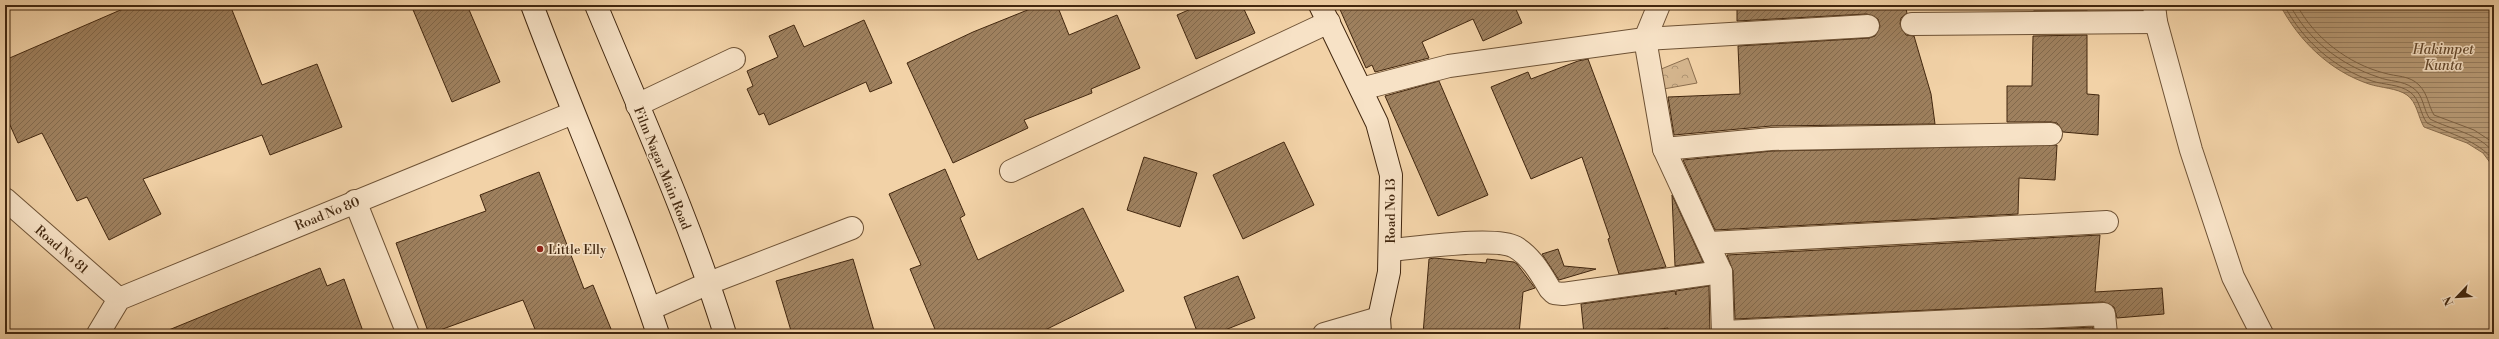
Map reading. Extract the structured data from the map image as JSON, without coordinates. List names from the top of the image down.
{
  "streets": {
    "street": [
      "Film Nagar Main Road",
      "Road No 13",
      "Road No 80",
      "Road No 81"
    ]
  },
  "crossings": [
    ["Road No 80", "Road No 81"]
  ],
  "water": ["Hakimpet Kunta"],
  "places": ["Little Elly"],
  "north": "bottom left"
}
